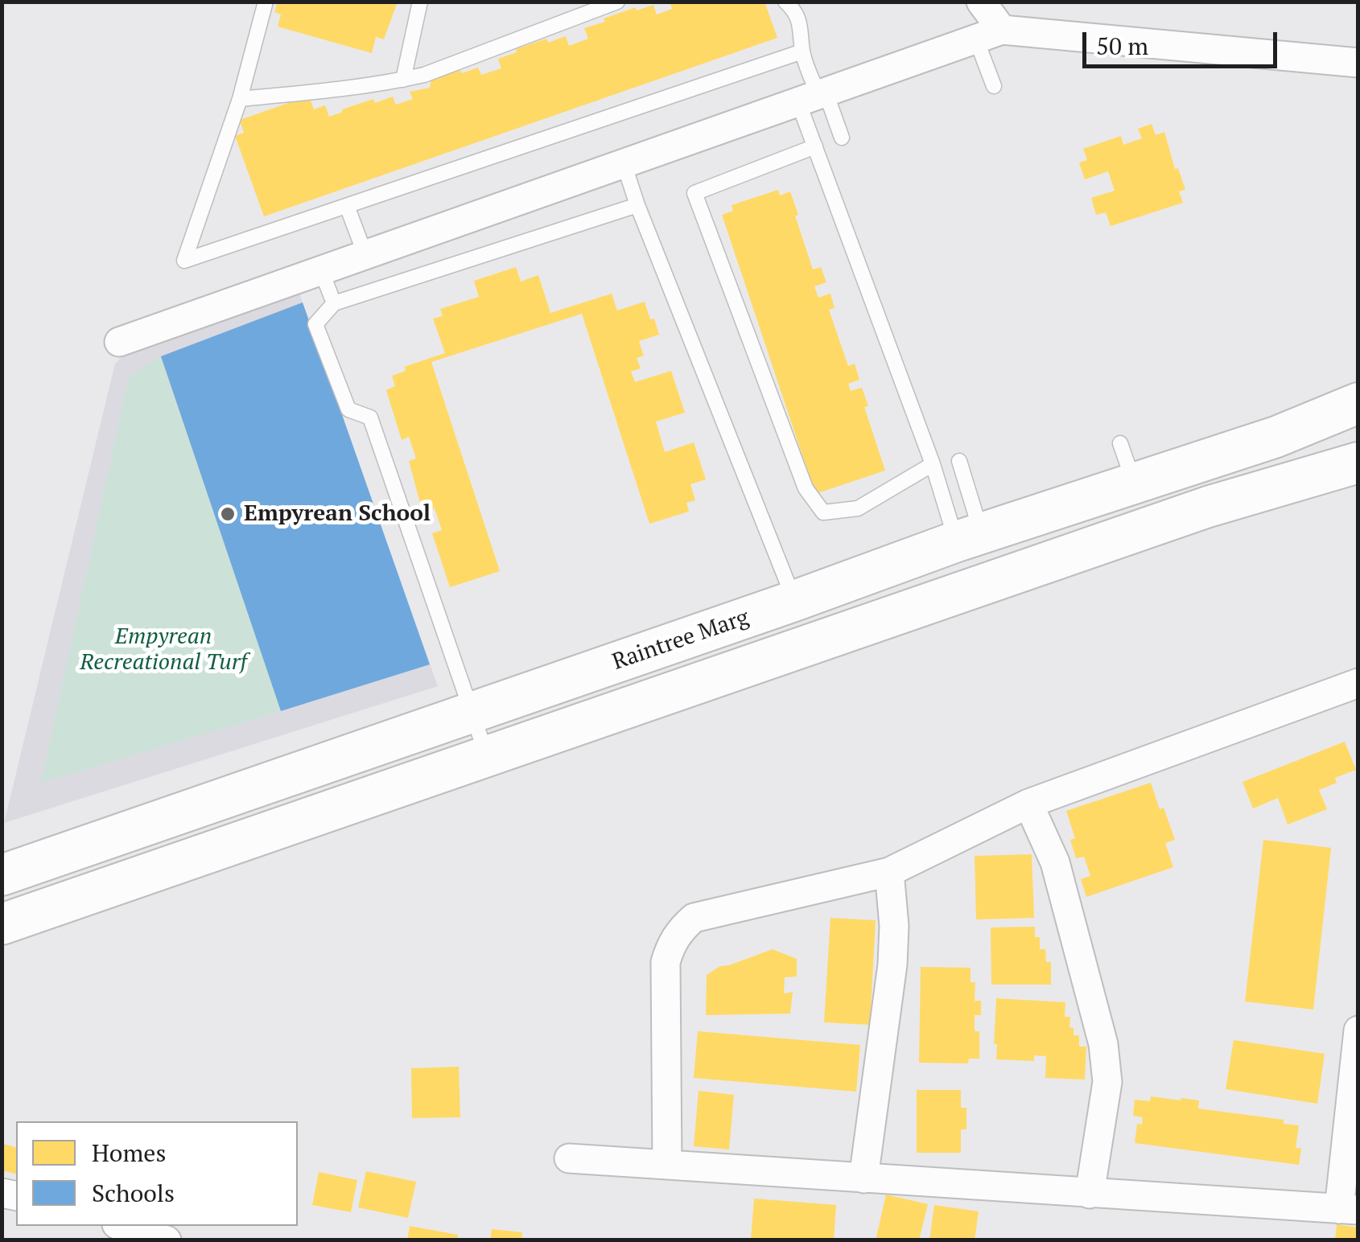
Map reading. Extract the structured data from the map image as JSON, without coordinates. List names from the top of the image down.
{
  "streets": {
    "main road": ["Raintree Marg"]
  },
  "parks": ["Empyrean Recreational Turf"],
  "places": ["Empyrean School"],
  "legend": ["Homes", "Schools"],
  "scale_bar": "50 m"
}
